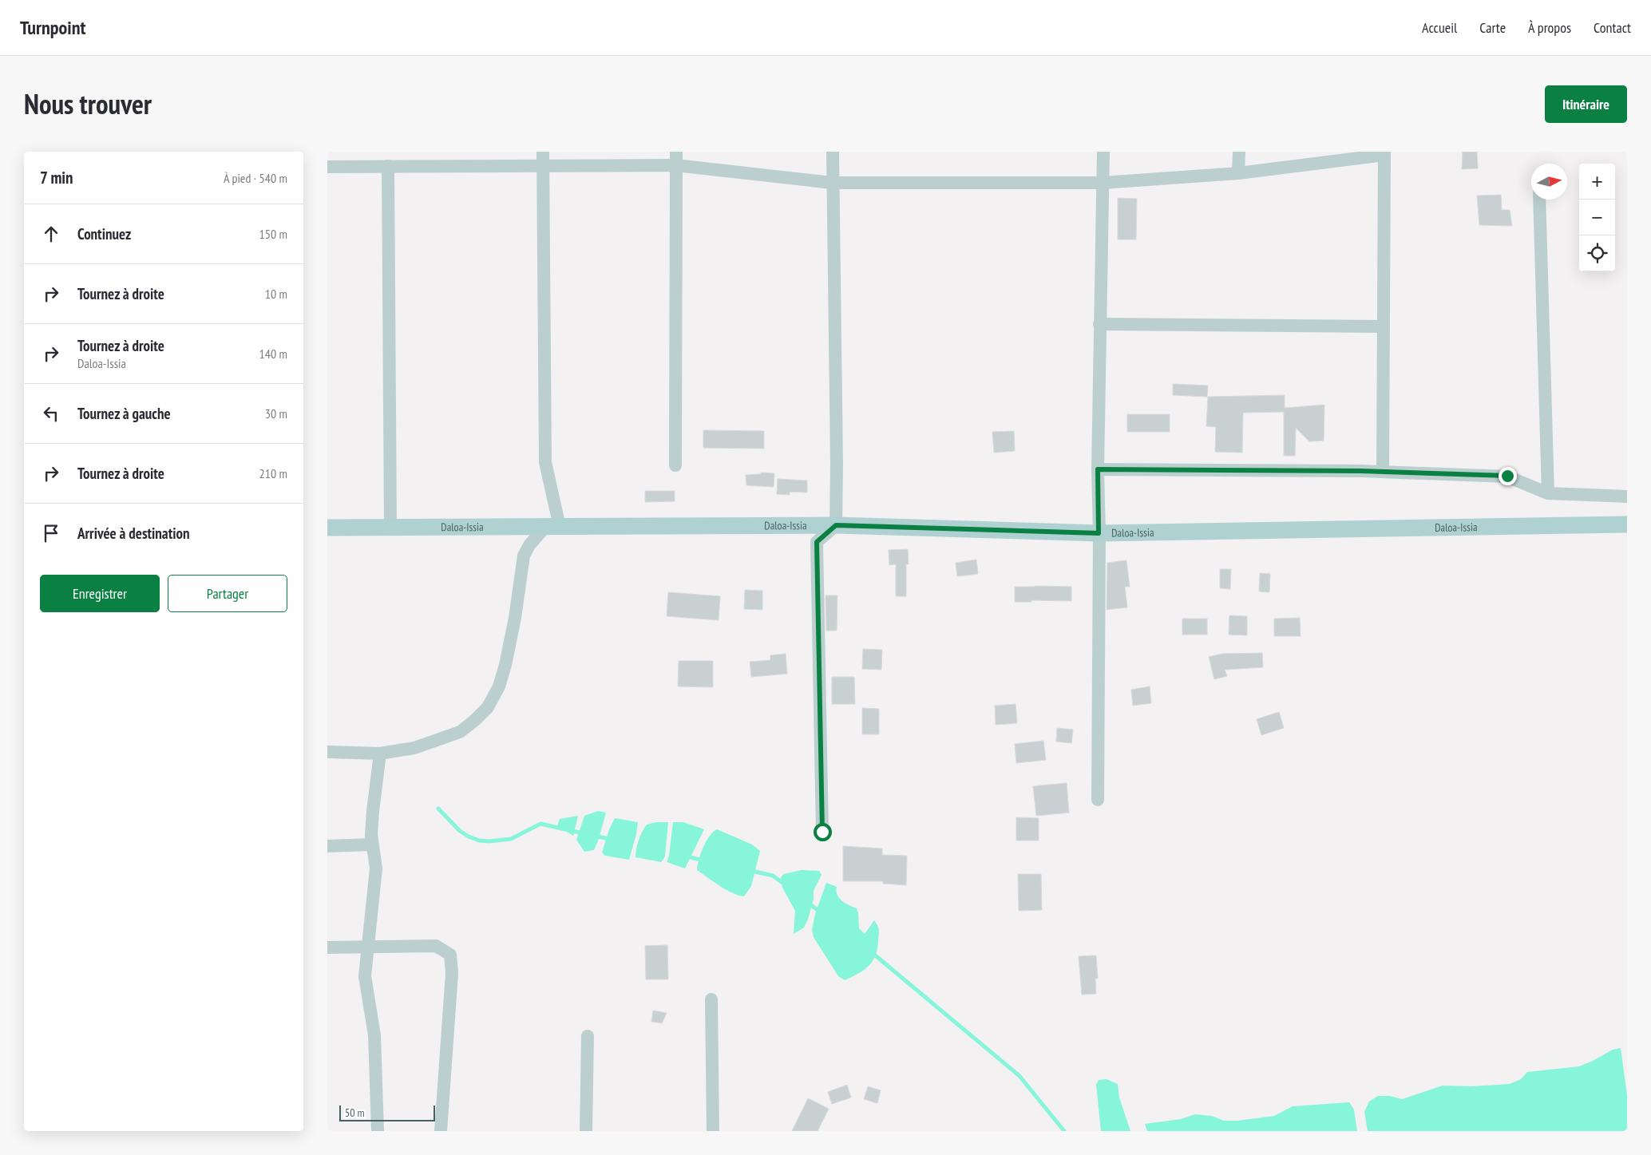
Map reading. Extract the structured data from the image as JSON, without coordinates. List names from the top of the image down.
{
  "streets": {
    "main road": ["Daloa-Issia"]
  },
  "scale_bar": "50 m",
  "north": "right",
  "page": {
    "header": "Turnpoint",
    "nav": [
      "Accueil",
      "Carte",
      "À propos",
      "Contact"
    ],
    "title": "Nous trouver",
    "buttons": [
      "Itinéraire",
      ["Enregistrer", "Partager"]
    ],
    "heading": ["7 min", "À pied · 540 m"],
    "map_buttons": ["+", "−"],
    "list": [
      ["Continuez", "150 m"],
      ["Tournez à droite", "10 m"],
      ["Tournez à droite", "Daloa-Issia", "140 m"],
      ["Tournez à gauche", "30 m"],
      ["Tournez à droite", "210 m"],
      "Arrivée à destination"
    ],
    "scale": "50 m"
  }
}
